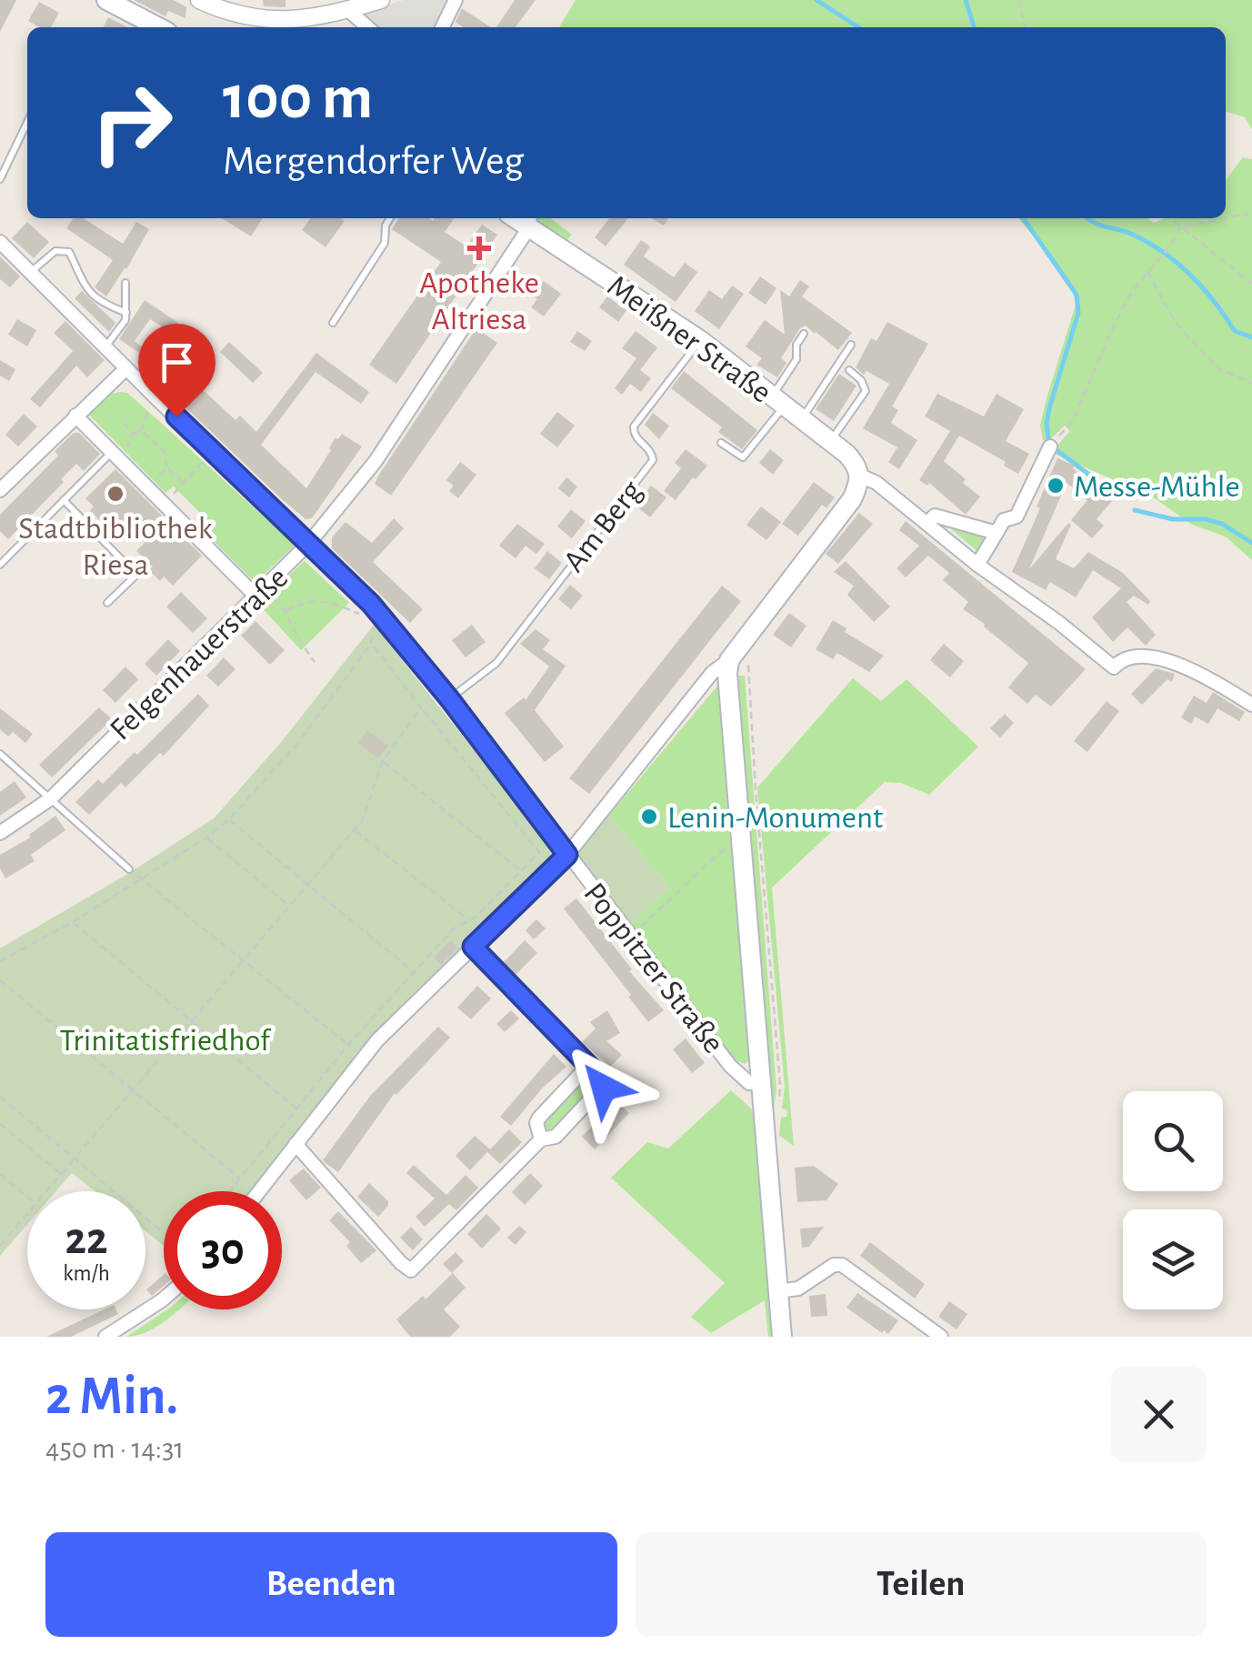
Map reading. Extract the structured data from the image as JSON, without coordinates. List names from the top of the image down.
{
  "streets": {
    "main road": ["Meißner Straße"],
    "street": ["Felgenhauerstraße", "Poppitzer Straße"],
    "lane": ["Am Berg"]
  },
  "crossings": [
    ["Meißner Straße", "Am Berg"],
    ["Meißner Straße", "Felgenhauerstraße"],
    ["Am Berg", "Poppitzer Straße"],
    ["Felgenhauerstraße", "Poppitzer Straße"]
  ],
  "parks": ["Trinitatisfriedhof"],
  "places": {
    "health": ["Apotheke Altriesa"],
    "other": ["Messe-Mühle", "Stadtbibliothek Riesa", "Lenin-Monument"]
  },
  "page": {
    "turn": ["100 m", "Mergendorfer Weg"],
    "speed": "22 km/h",
    "limit": "30",
    "heading": ["2 Min.", "450 m · 14:31"],
    "buttons": ["Beenden", "Teilen"]
  }
}
